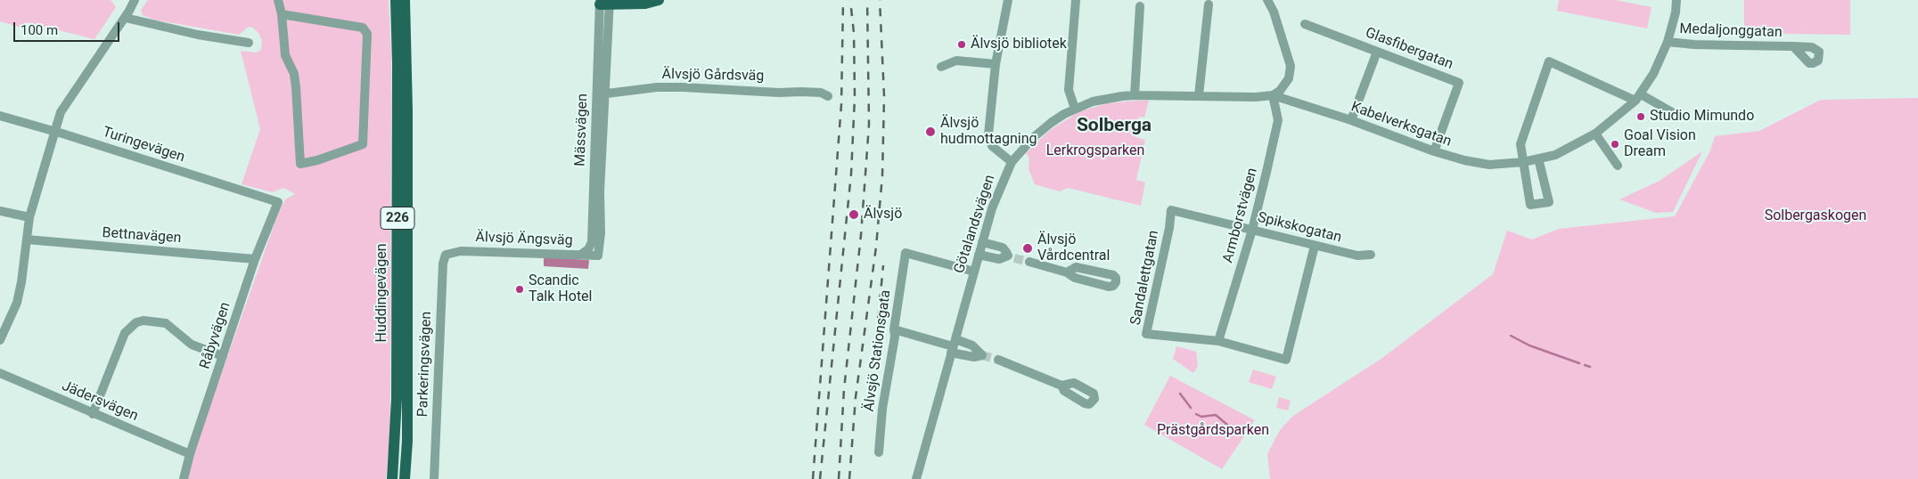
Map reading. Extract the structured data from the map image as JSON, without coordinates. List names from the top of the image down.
{
  "streets": {
    "main road": ["226", "Huddingevägen"],
    "street": [
      "Medaljonggatan",
      "Glasfibergatan",
      "Älvsjö Gårdsväg",
      "Kabelverksgatan",
      "Mässvägen",
      "Turingevägen",
      "Armborstvägen",
      "Götalandsvägen",
      "Spikskogatan",
      "Bettnavägen",
      "Älvsjö Ängsväg",
      "Sandalettgatan",
      "Råbyvägen",
      "Älvsjö Stationsgata",
      "Parkeringsvägen",
      "Jädersvägen"
    ]
  },
  "crossings": [
    ["Medaljonggatan", "Kabelverksgatan"],
    ["Glasfibergatan", "Kabelverksgatan"],
    ["Älvsjö Gårdsväg", "Mässvägen"],
    ["Kabelverksgatan", "Armborstvägen"],
    ["Kabelverksgatan", "Götalandsvägen"],
    ["Mässvägen", "Älvsjö Ängsväg"],
    ["Turingevägen", "Råbyvägen"],
    ["Armborstvägen", "Götalandsvägen"],
    ["Armborstvägen", "Spikskogatan"],
    ["Armborstvägen", "Sandalettgatan"],
    ["Götalandsvägen", "Älvsjö Stationsgata"],
    ["Spikskogatan", "Sandalettgatan"],
    ["Bettnavägen", "Råbyvägen"],
    ["Älvsjö Ängsväg", "Parkeringsvägen"],
    ["Råbyvägen", "Jädersvägen"]
  ],
  "districts": ["Solberga"],
  "parks": ["Lerkrogsparken", "Solbergaskogen", "Prästgårdsparken"],
  "places": [
    "Älvsjö bibliotek",
    "Studio Mimundo",
    "Älvsjö hudmottagning",
    "Goal Vision Dream",
    "Älvsjö",
    "Älvsjö Vårdcentral",
    "Scandic Talk Hotel"
  ],
  "scale_bar": "100 m"
}
